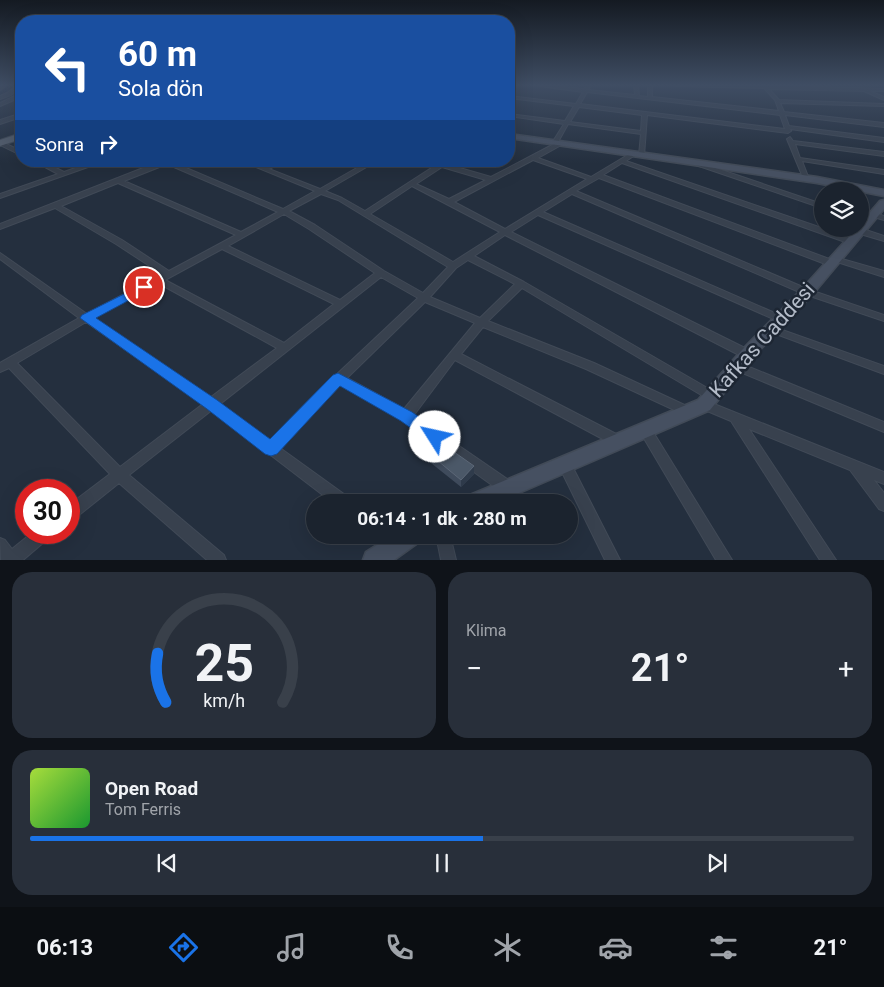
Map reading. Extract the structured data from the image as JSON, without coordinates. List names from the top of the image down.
{
  "streets": {
    "street": ["Kafkas Caddesi"]
  },
  "page": {
    "turn": ["60 m", "Sola dön"],
    "then": "Sonra",
    "limit": "30",
    "trip": "06:14 · 1 dk · 280 m",
    "tile": "Klima",
    "heat": ["−", "21°", "+"],
    "song": ["Open Road", "Tom Ferris"],
    "tabs": ["06:13", "21°"],
    "gauge": ["25", "km/h"]
  }
}
